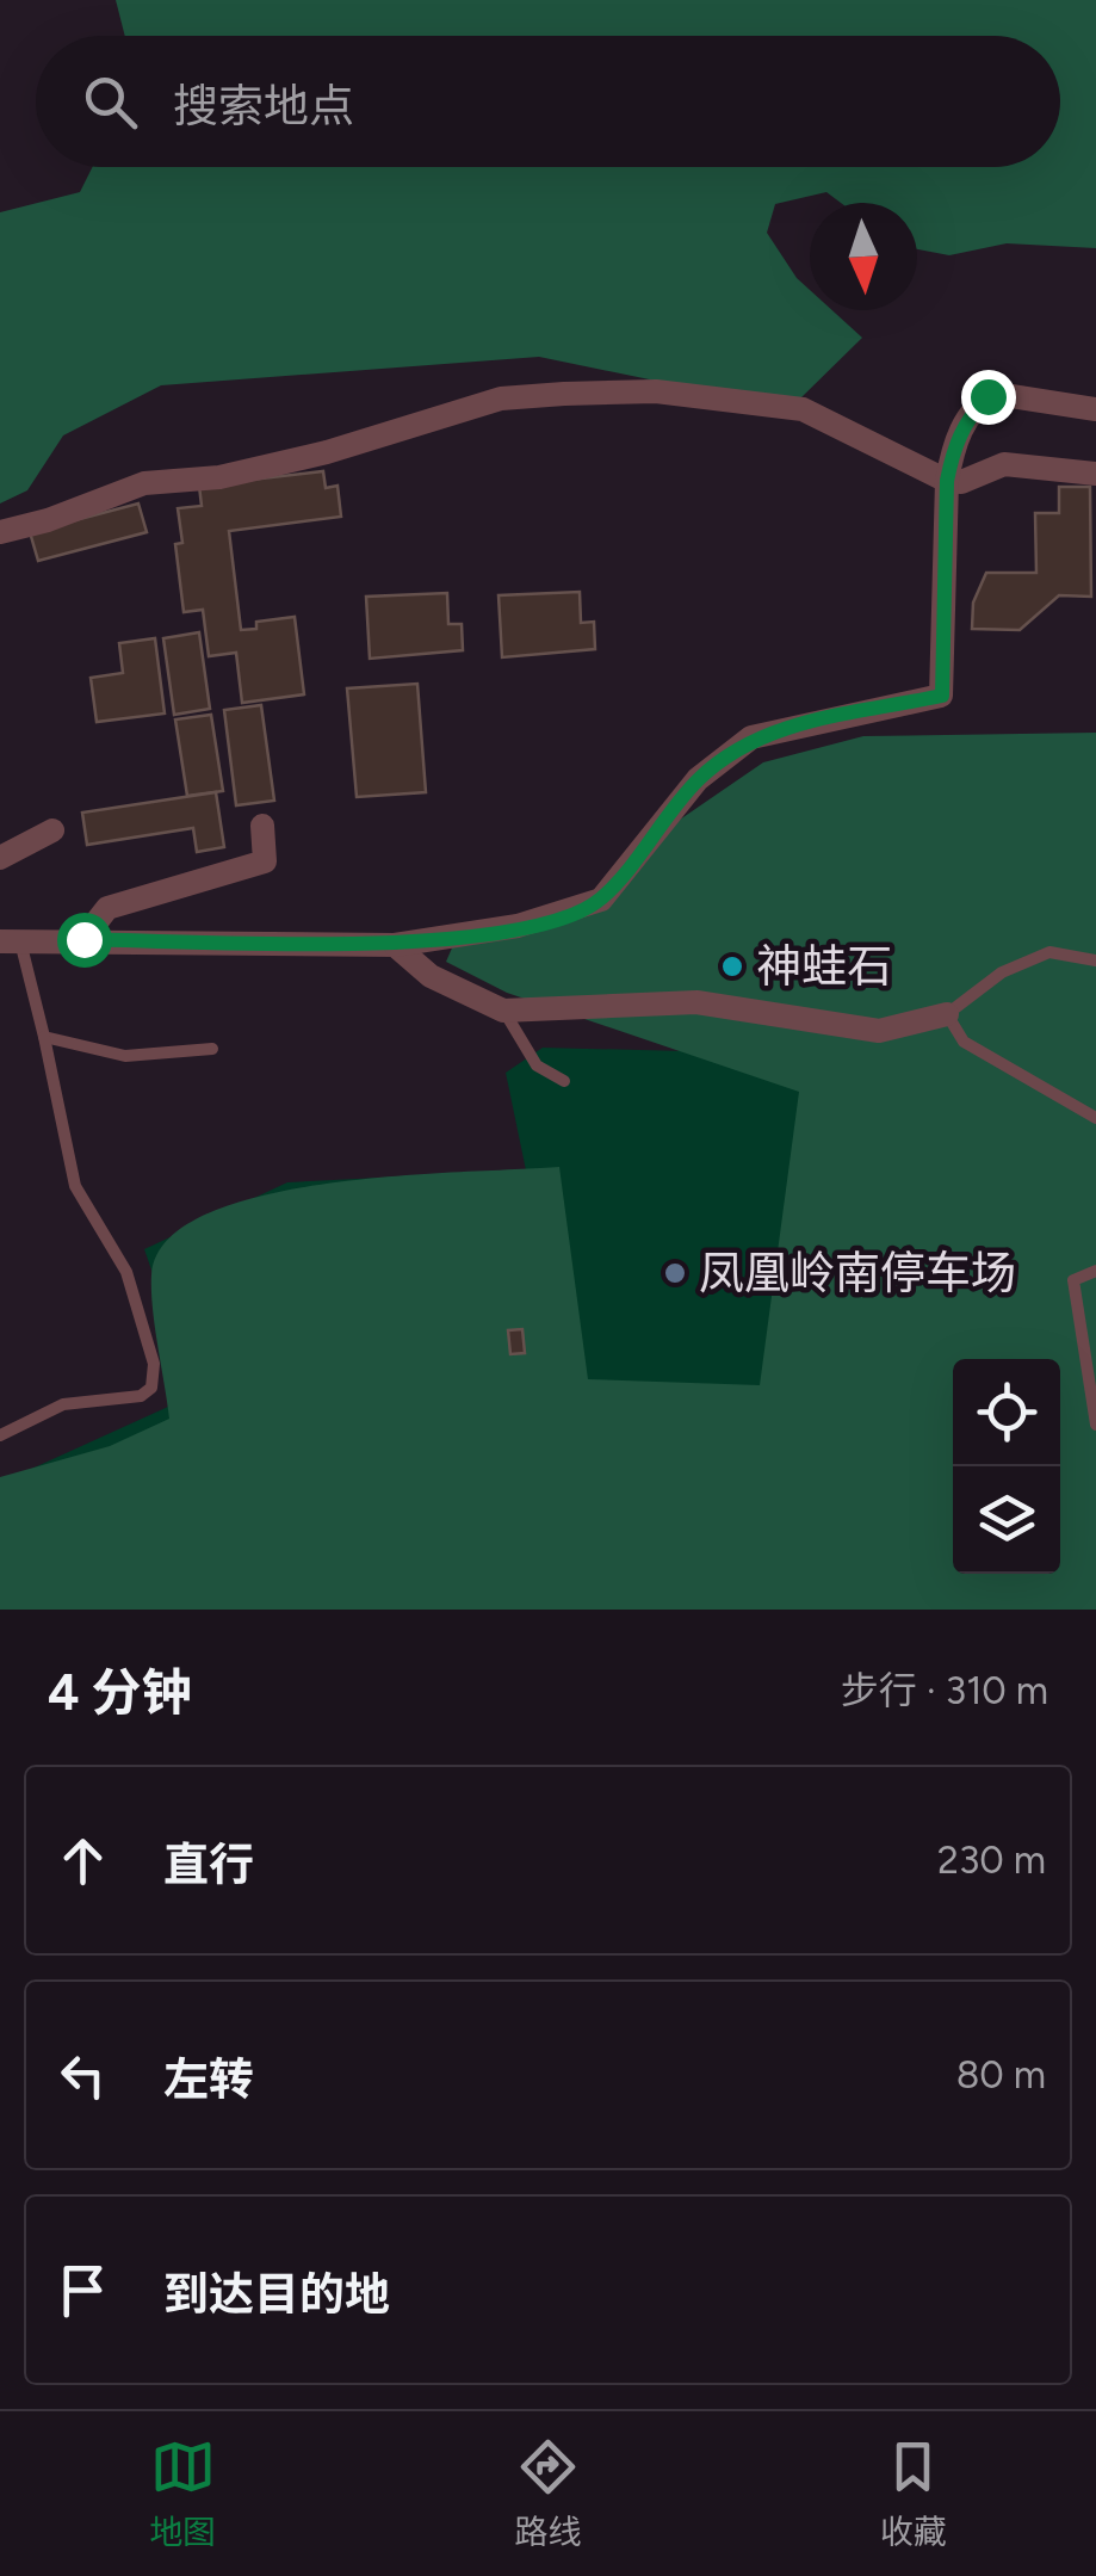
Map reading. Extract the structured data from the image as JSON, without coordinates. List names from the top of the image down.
{
  "places": ["神蛙石", "凤凰岭南停车场"],
  "north": "bottom",
  "page": {
    "search": "搜索地点",
    "heading": ["4 分钟", "步行 · 310 m"],
    "list": [
      ["直行", "230 m"],
      ["左转", "80 m"],
      "到达目的地"
    ],
    "nav": ["地图", "路线", "收藏"]
  }
}
